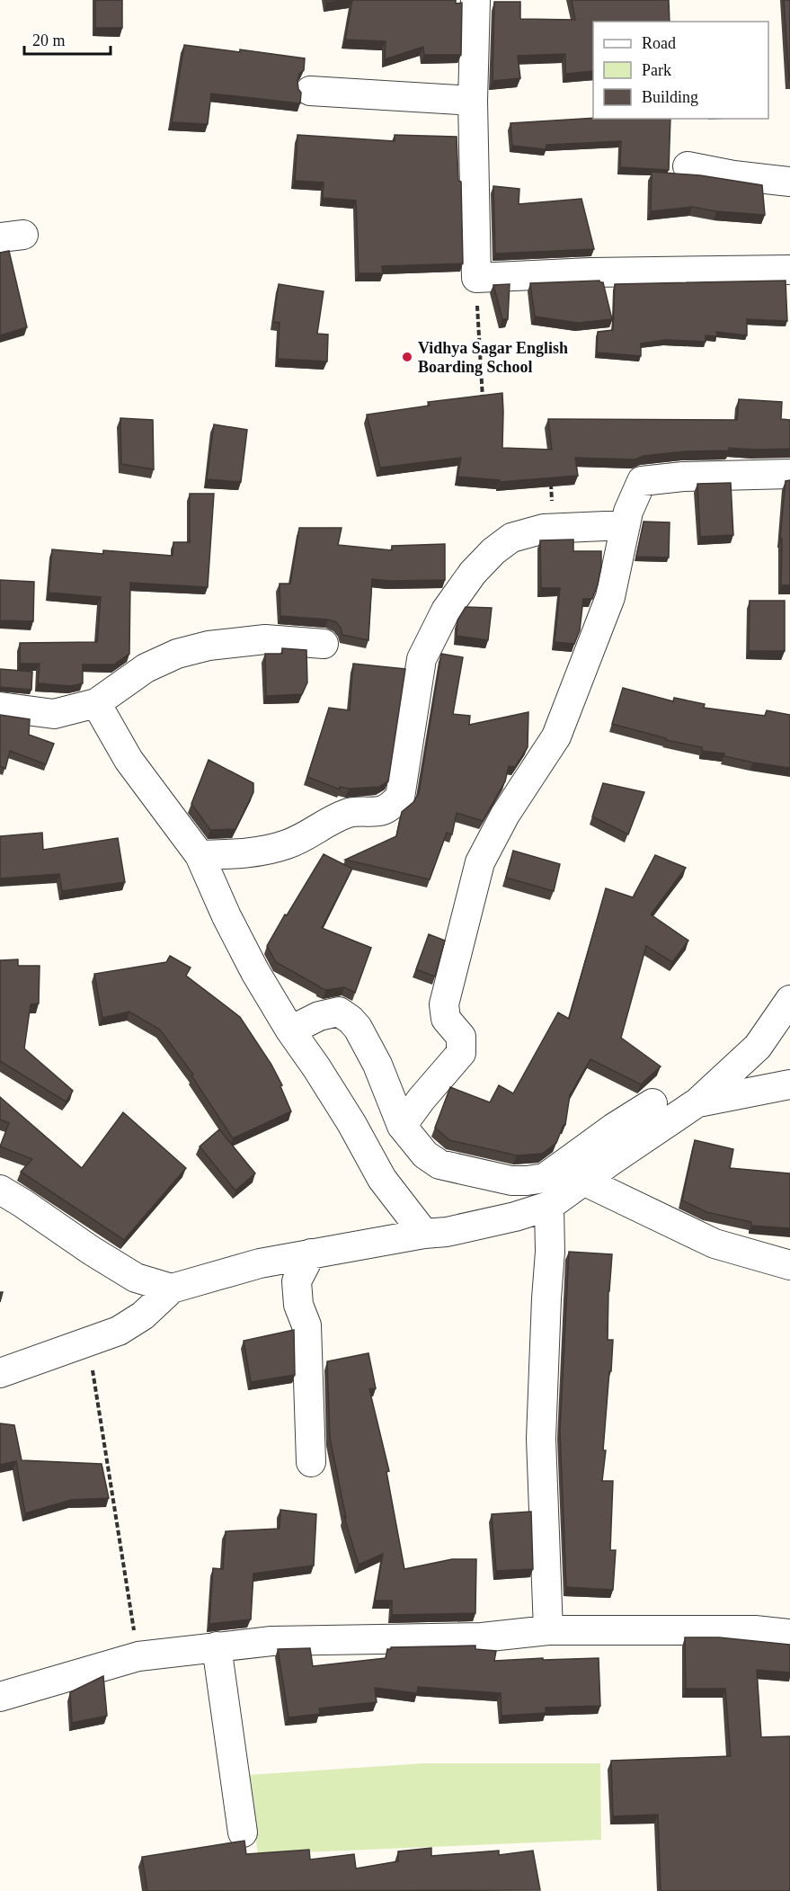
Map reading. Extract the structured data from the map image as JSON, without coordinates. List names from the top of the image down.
{
  "places": ["Vidhya Sagar English Boarding School"],
  "legend": ["Road", "Park", "Building"],
  "scale_bar": "20 m"
}
